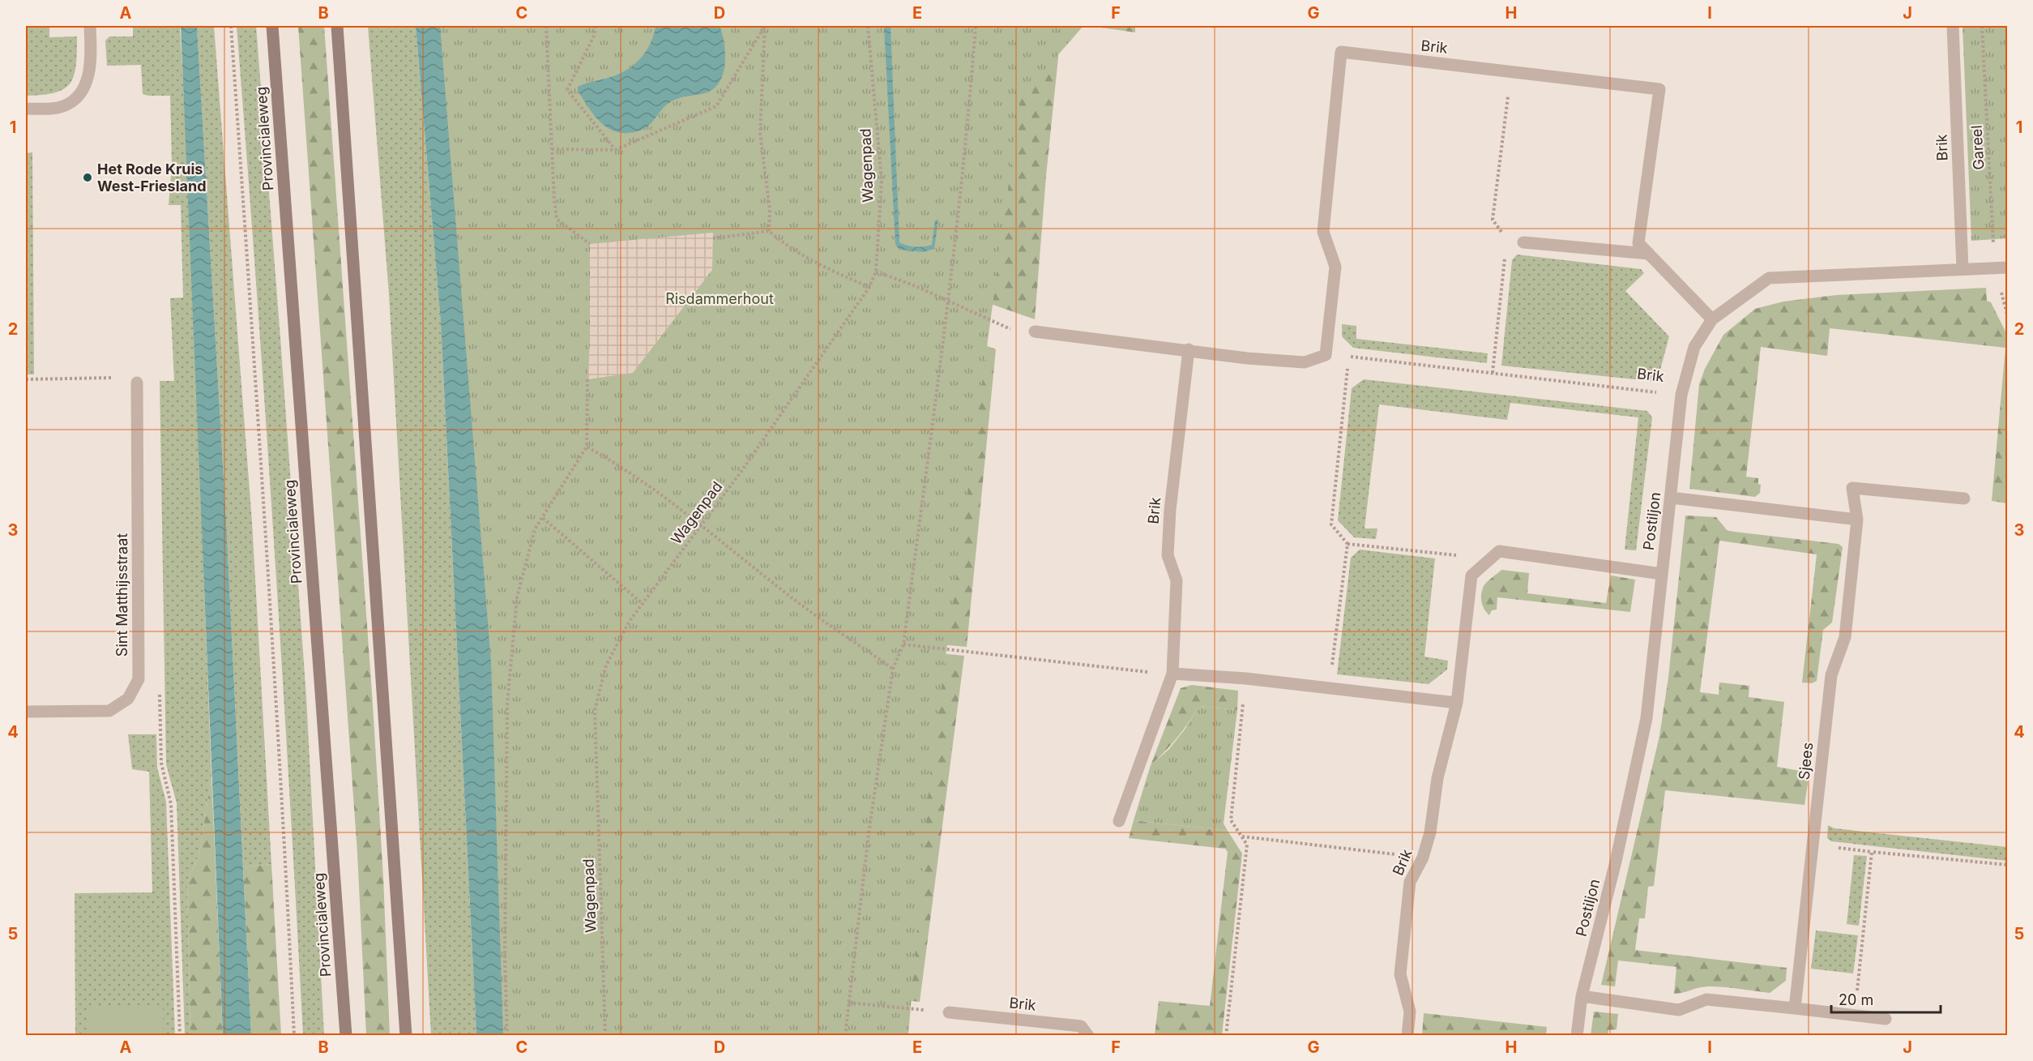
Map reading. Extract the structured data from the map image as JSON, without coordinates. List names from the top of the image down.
{
  "streets": {
    "main road": ["Provincialeweg"],
    "street": [
      "Brik",
      "Postiljon",
      "Sint Matthijsstraat",
      "Sjees"
    ],
    "path": ["Gareel", "Wagenpad"]
  },
  "crossings": [
    ["Brik", "Postiljon"],
    ["Gareel", "Postiljon"]
  ],
  "parks": ["Risdammerhout"],
  "places": ["Het Rode Kruis West-Friesland"],
  "scale_bar": "20 m",
  "grid": {
    "columns": [
      "A",
      "B",
      "C",
      "D",
      "E",
      "F",
      "G",
      "H",
      "I",
      "J"
    ],
    "rows": [
      "1",
      "2",
      "3",
      "4",
      "5"
    ]
  }
}
